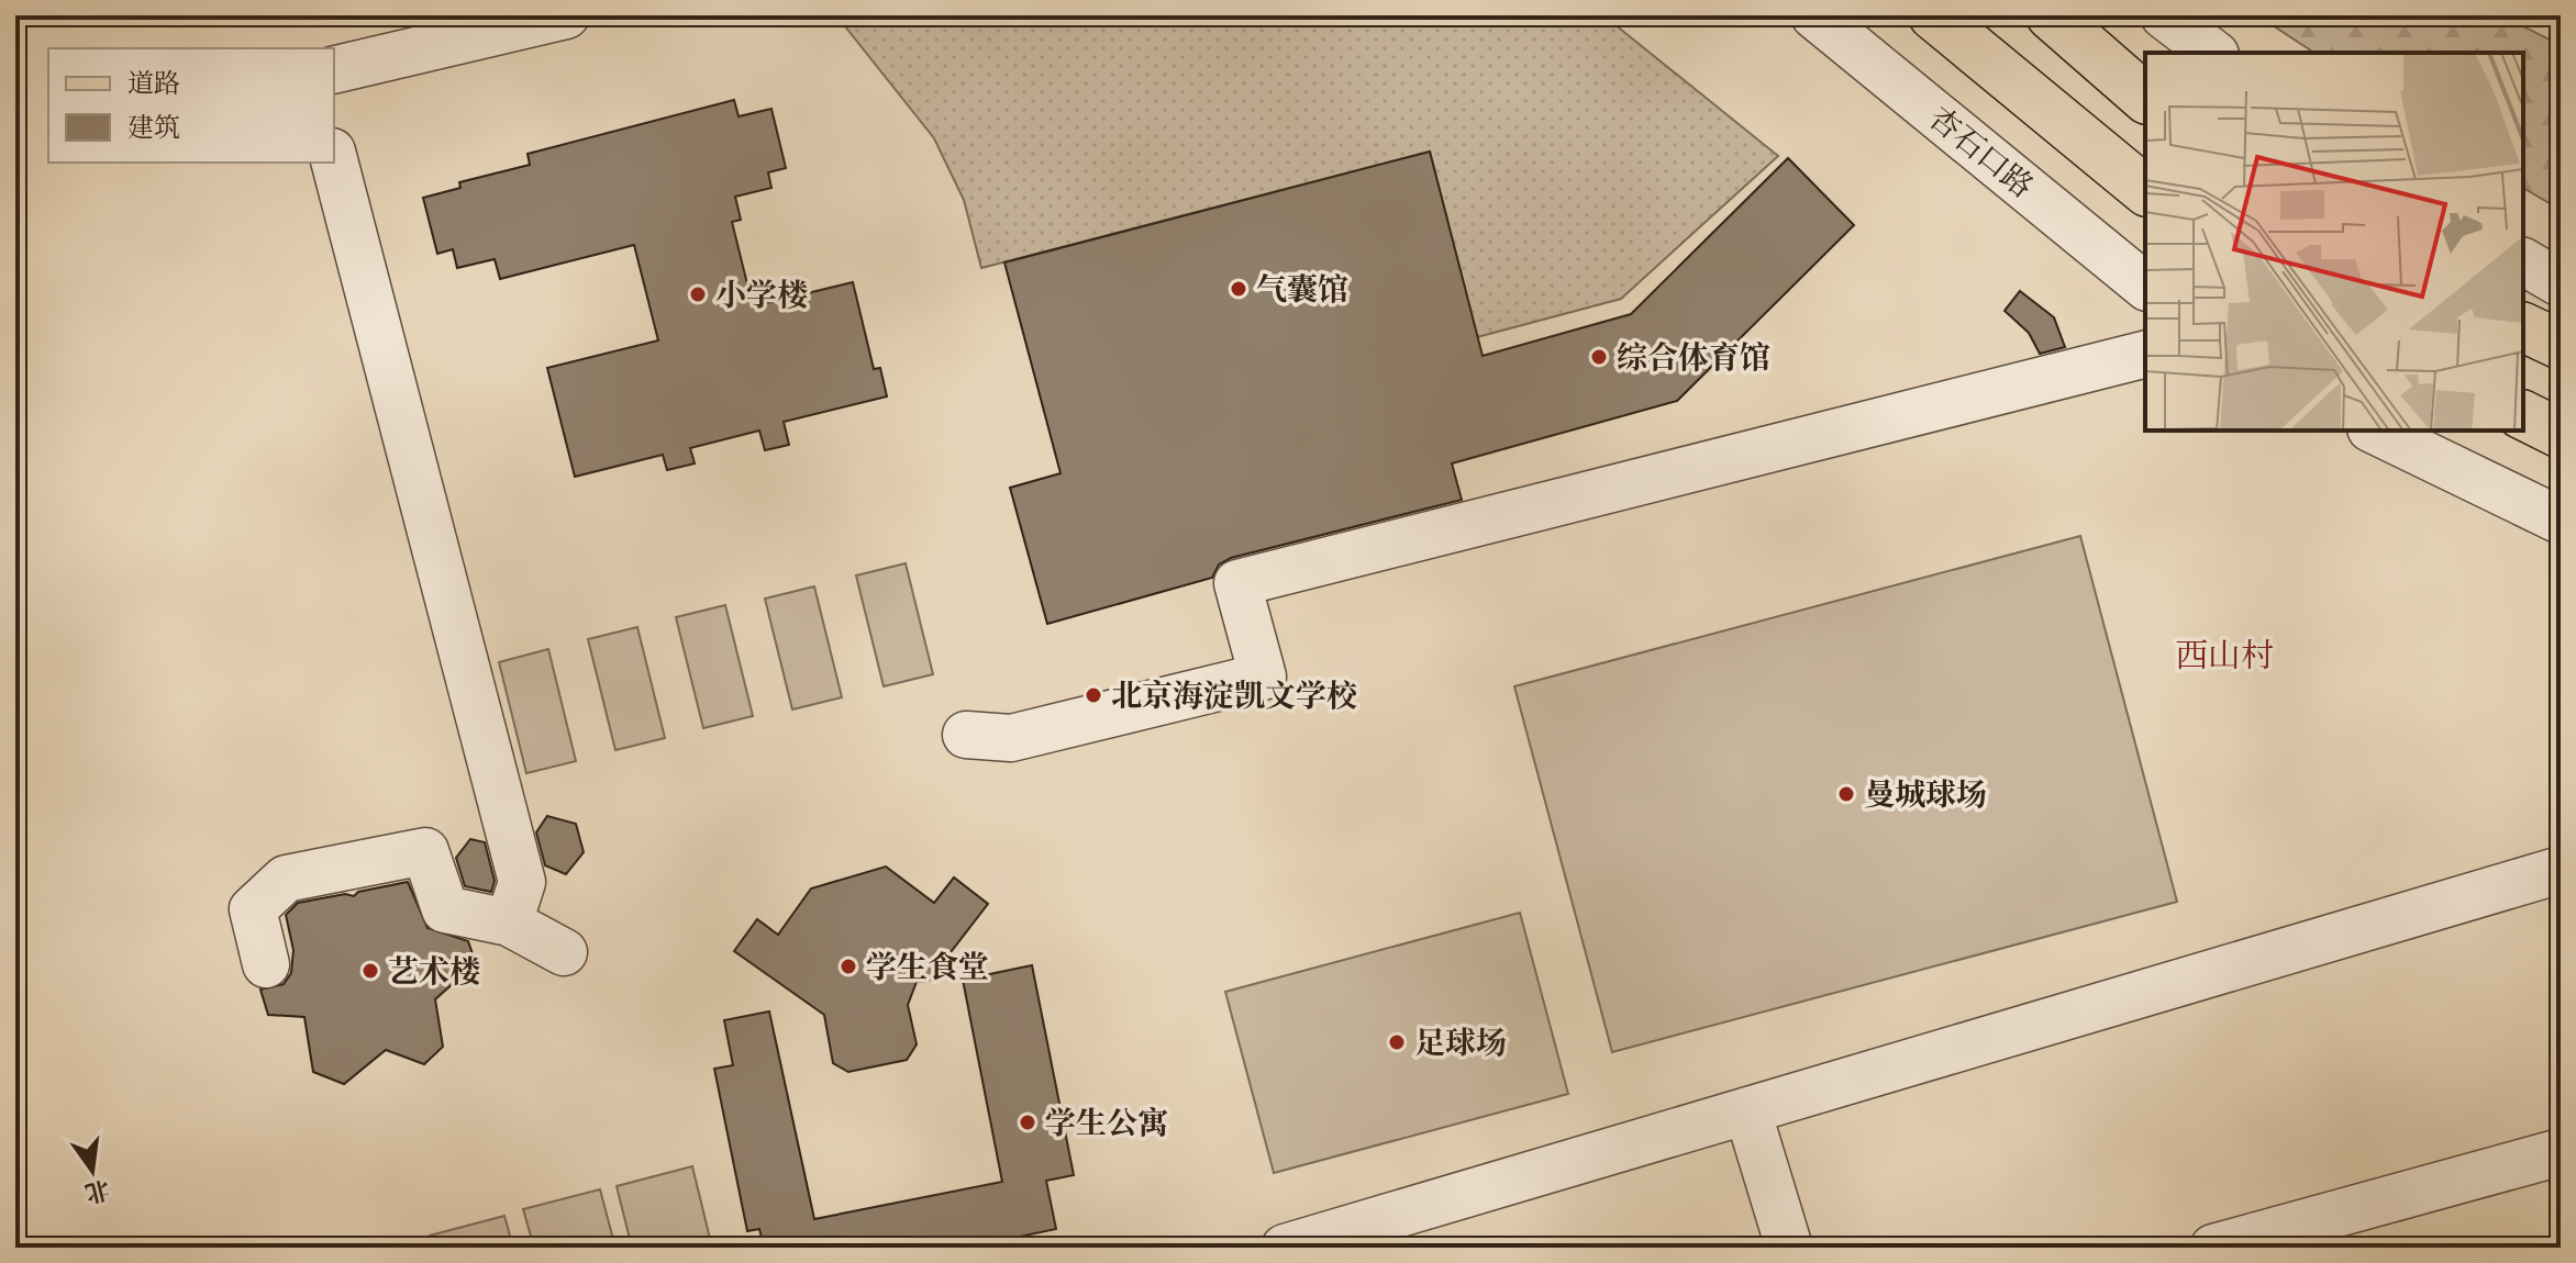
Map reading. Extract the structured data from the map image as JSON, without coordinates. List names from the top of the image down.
{
  "streets": {
    "street": ["杏石口路"]
  },
  "districts": ["西山村"],
  "places": [
    "气囊馆",
    "小学楼",
    "综合体育馆",
    "北京海淀凯文学校",
    "曼城球场",
    "学生食堂",
    "艺术楼",
    "足球场",
    "学生公寓"
  ],
  "legend": ["道路", "建筑"],
  "north": "bottom"
}
